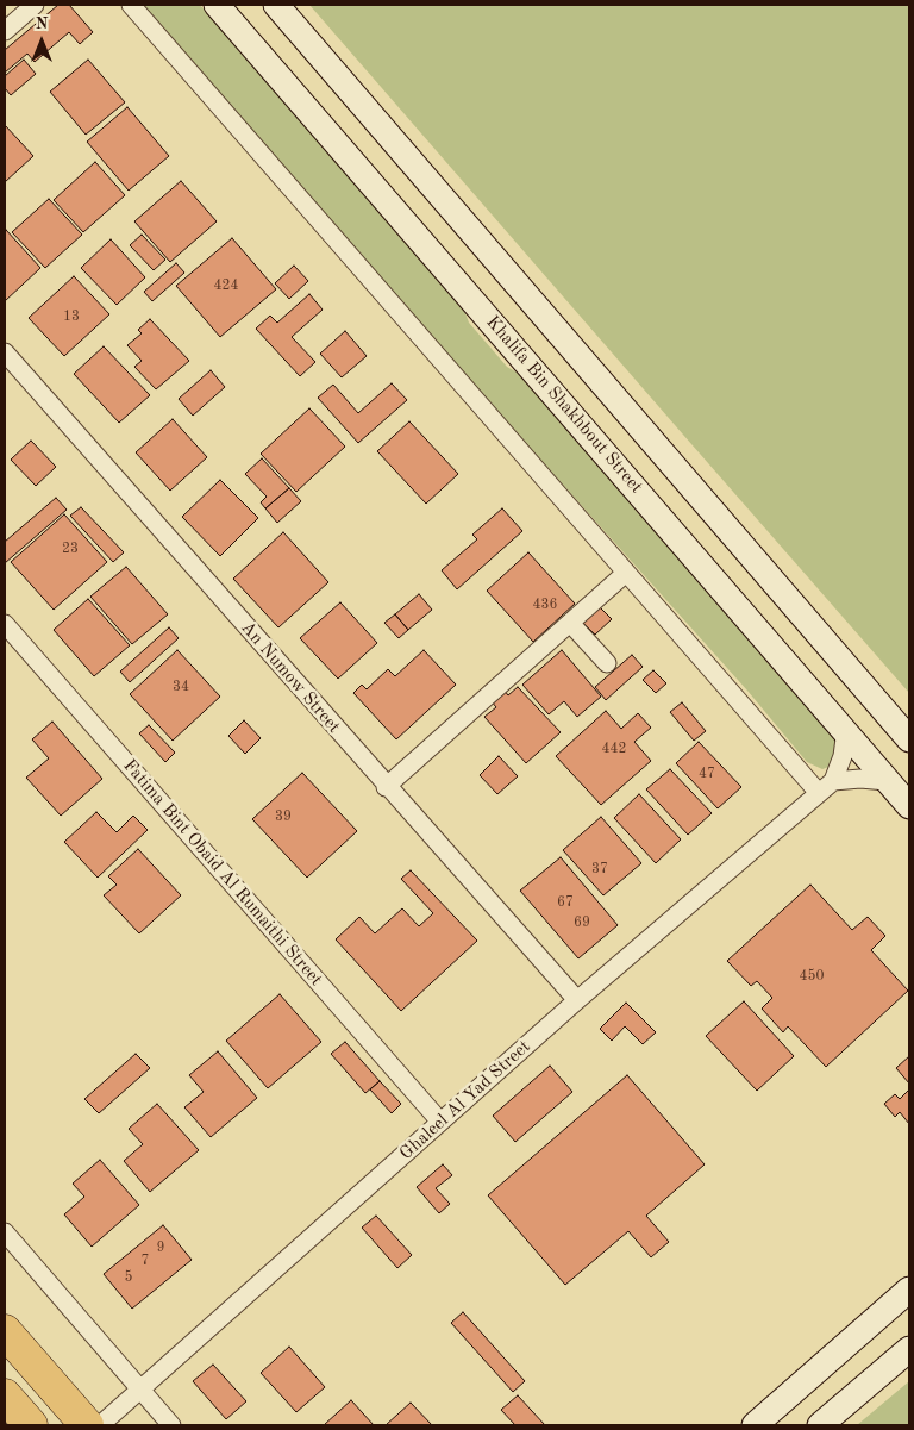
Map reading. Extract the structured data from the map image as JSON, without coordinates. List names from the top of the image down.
{
  "streets": {
    "main road": ["Khalifa Bin Shakhbout Street"],
    "street": ["An Numow Street", "Fatima Bint Obaid Al Rumaithi Street", "Ghaleel Al Yad Street"]
  },
  "crossings": [
    ["An Numow Street", "Ghaleel Al Yad Street"],
    ["Fatima Bint Obaid Al Rumaithi Street", "Ghaleel Al Yad Street"]
  ],
  "house_numbers": [
    "424",
    "13",
    "23",
    "436",
    "34",
    "442",
    "47",
    "39",
    "37",
    "67",
    "69",
    "450",
    "9",
    "7",
    "5"
  ],
  "north": "top"
}
